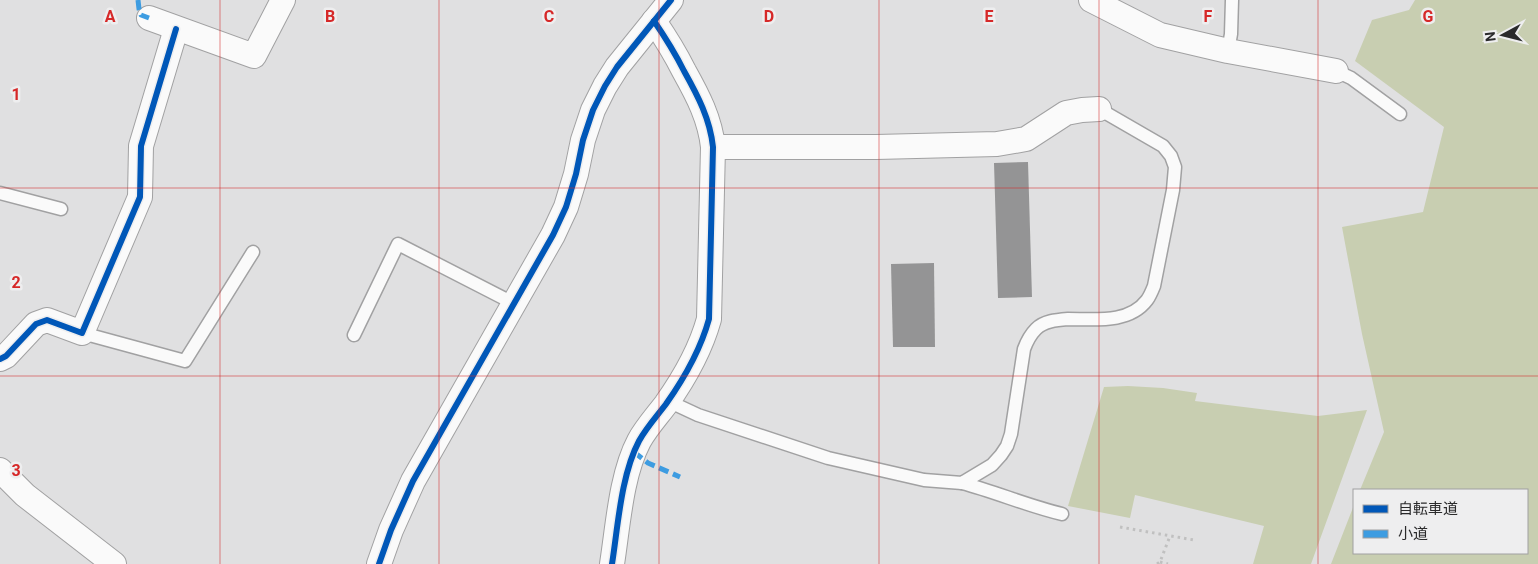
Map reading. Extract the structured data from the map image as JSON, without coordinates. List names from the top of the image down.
{
  "legend": ["自転車道", "小道"],
  "north": "left",
  "grid": {
    "columns": [
      "A",
      "B",
      "C",
      "D",
      "E",
      "F",
      "G"
    ],
    "rows": ["1", "2", "3"]
  }
}
